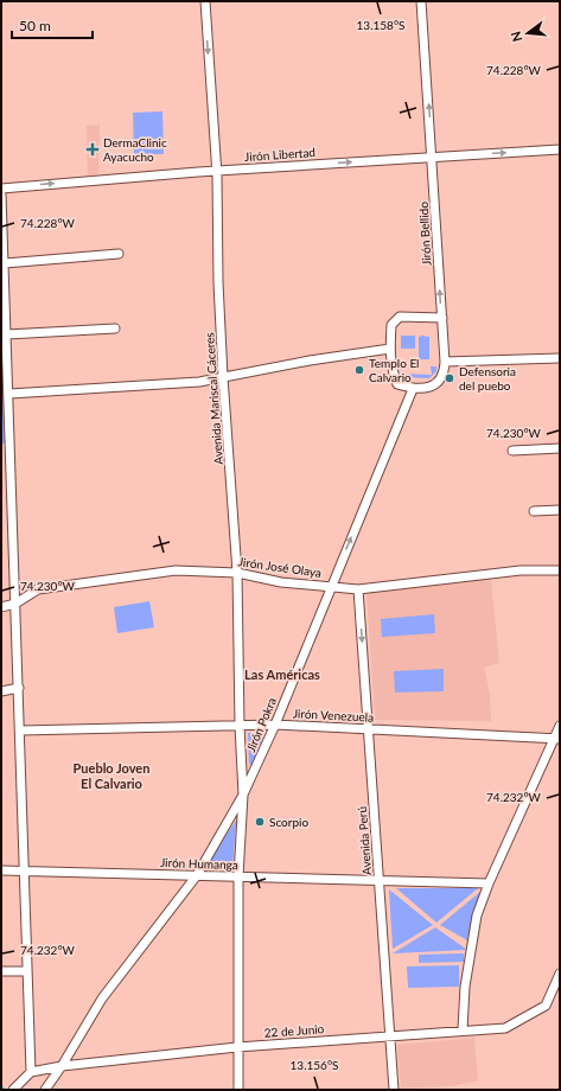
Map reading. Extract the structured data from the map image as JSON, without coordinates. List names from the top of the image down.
{
  "streets": {
    "street": [
      "Jirón Libertad",
      "Jirón Bellido",
      "Avenida Mariscal Cáceres",
      "Jirón José Olaya",
      "Jirón Venezuela",
      "Jirón Pokra",
      "Avenida Perú",
      "Jirón Humanga",
      "22 de Junio"
    ]
  },
  "crossings": [
    ["Jirón Libertad", "Jirón Bellido"],
    ["Jirón Libertad", "Avenida Mariscal Cáceres"],
    ["Jirón Bellido", "Jirón Pokra"],
    ["Avenida Mariscal Cáceres", "Jirón José Olaya"],
    ["Avenida Mariscal Cáceres", "Jirón Venezuela"],
    ["Avenida Mariscal Cáceres", "Jirón Pokra"],
    ["Jirón José Olaya", "Jirón Pokra"],
    ["Jirón José Olaya", "Avenida Perú"],
    ["Jirón Venezuela", "Jirón Pokra"],
    ["Jirón Venezuela", "Avenida Perú"],
    ["Jirón Pokra", "Jirón Humanga"],
    ["Jirón Pokra", "22 de Junio"],
    ["Avenida Perú", "Jirón Humanga"],
    ["Avenida Perú", "22 de Junio"]
  ],
  "one_way": ["Jirón Libertad", "Jirón Bellido"],
  "districts": ["Las Américas", "Pueblo Joven El Calvario"],
  "places": {
    "health": ["DermaClinic Ayacucho"],
    "other": ["Templo El Calvario", "Defensoria del puebo", "Scorpio"]
  },
  "scale_bar": "50 m",
  "north": "left",
  "coordinates": [
    "13.158°S",
    "74.228°W",
    "74.230°W",
    "74.232°W",
    "13.156°S"
  ]
}
